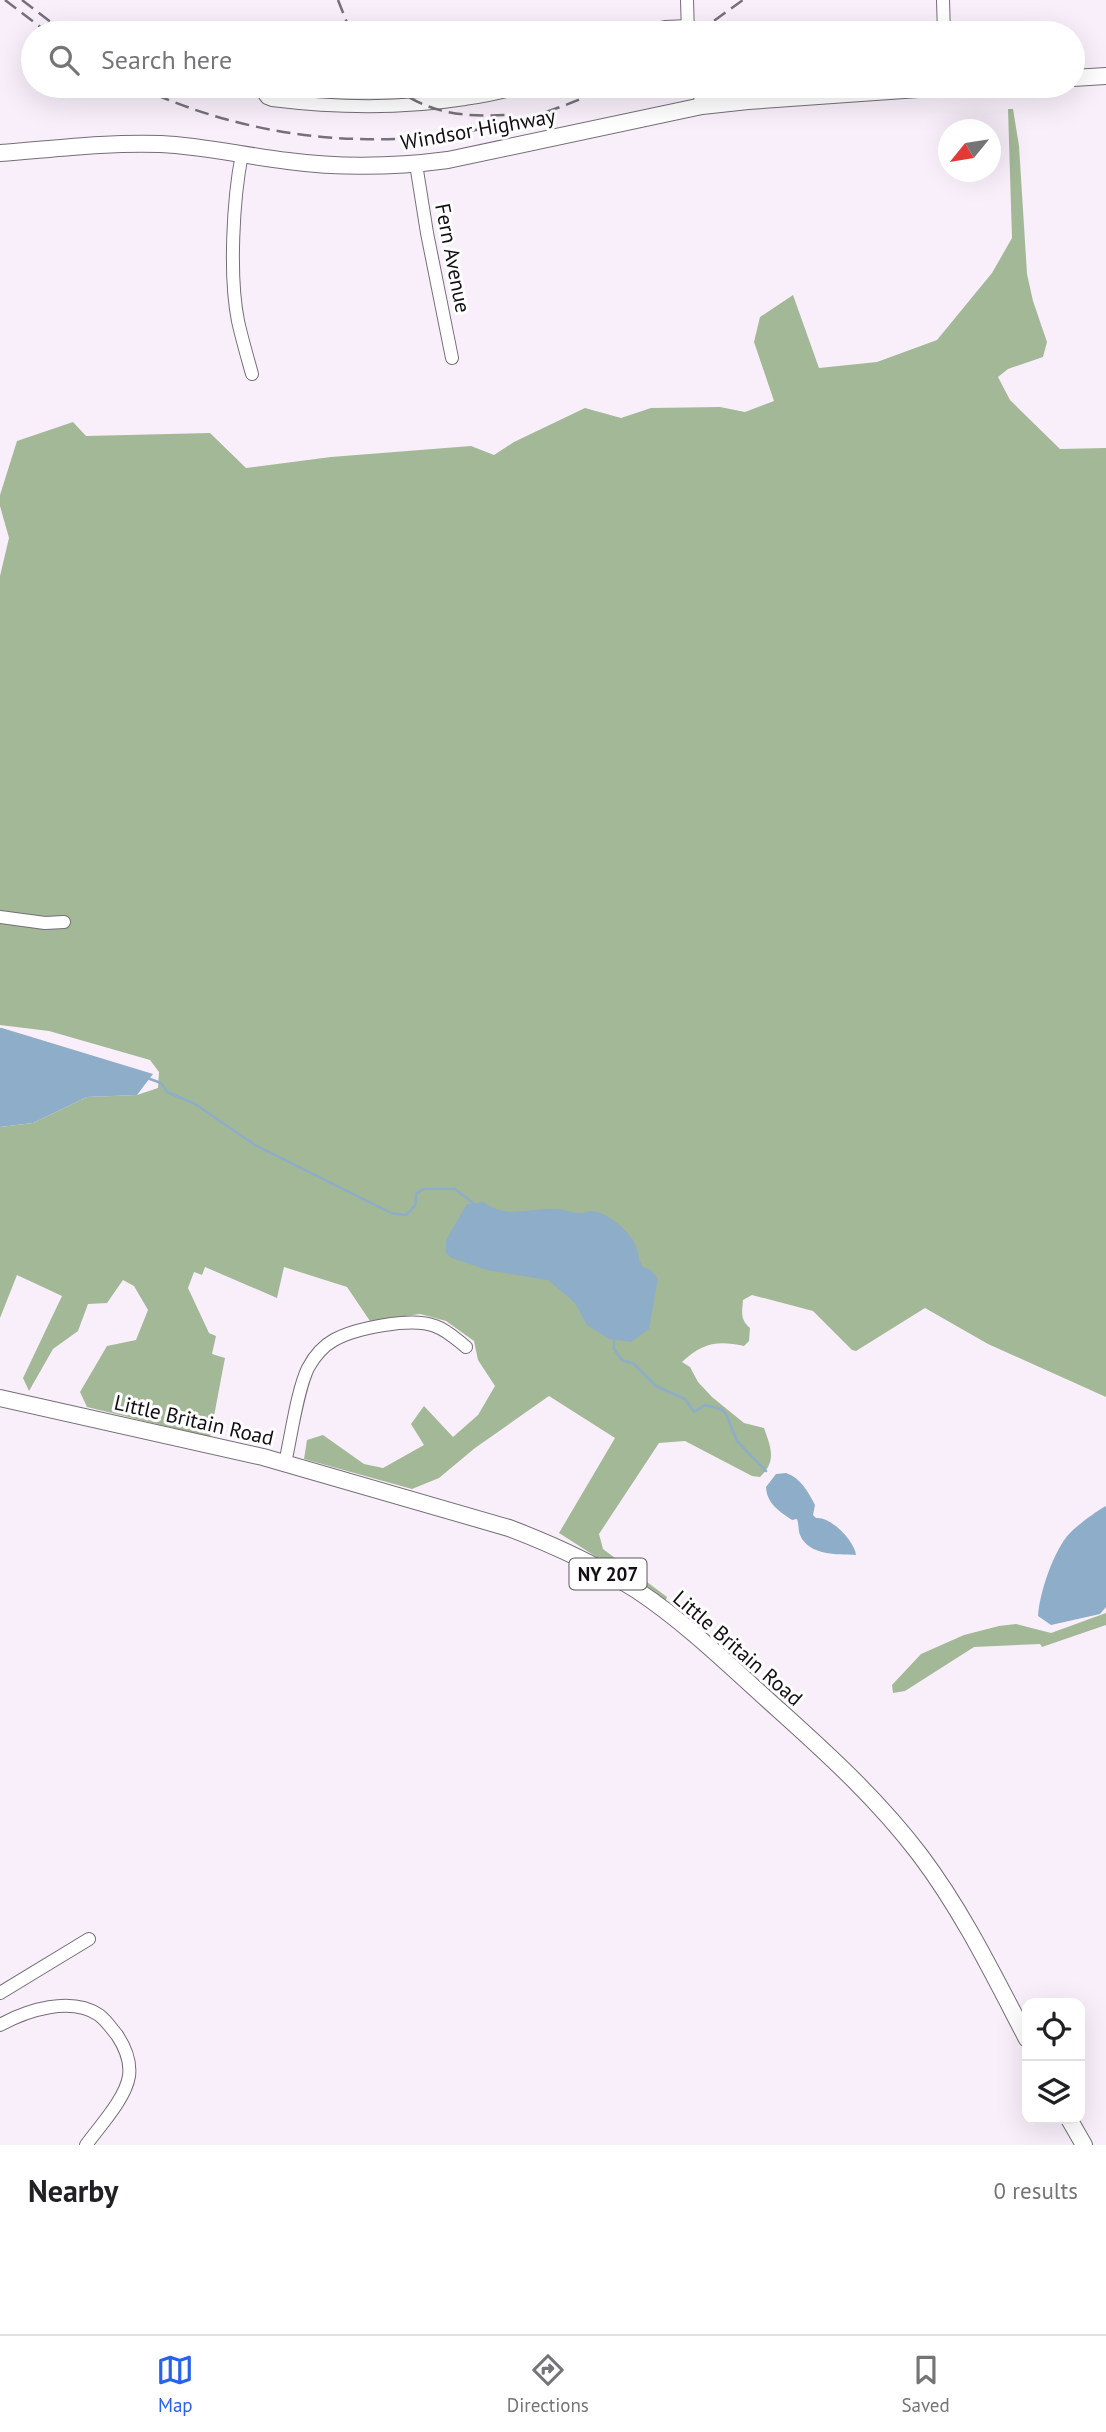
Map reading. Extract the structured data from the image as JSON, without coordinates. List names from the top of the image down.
{
  "streets": {
    "main road": ["Windsor Highway", "Little Britain Road", "NY 207"],
    "street": ["Fern Avenue"]
  },
  "crossings": [
    ["Windsor Highway", "Fern Avenue"]
  ],
  "north": "bottom left",
  "page": {
    "search": "Search here",
    "heading": ["Nearby", "0 results"],
    "nav": ["Map", "Directions", "Saved"]
  }
}
